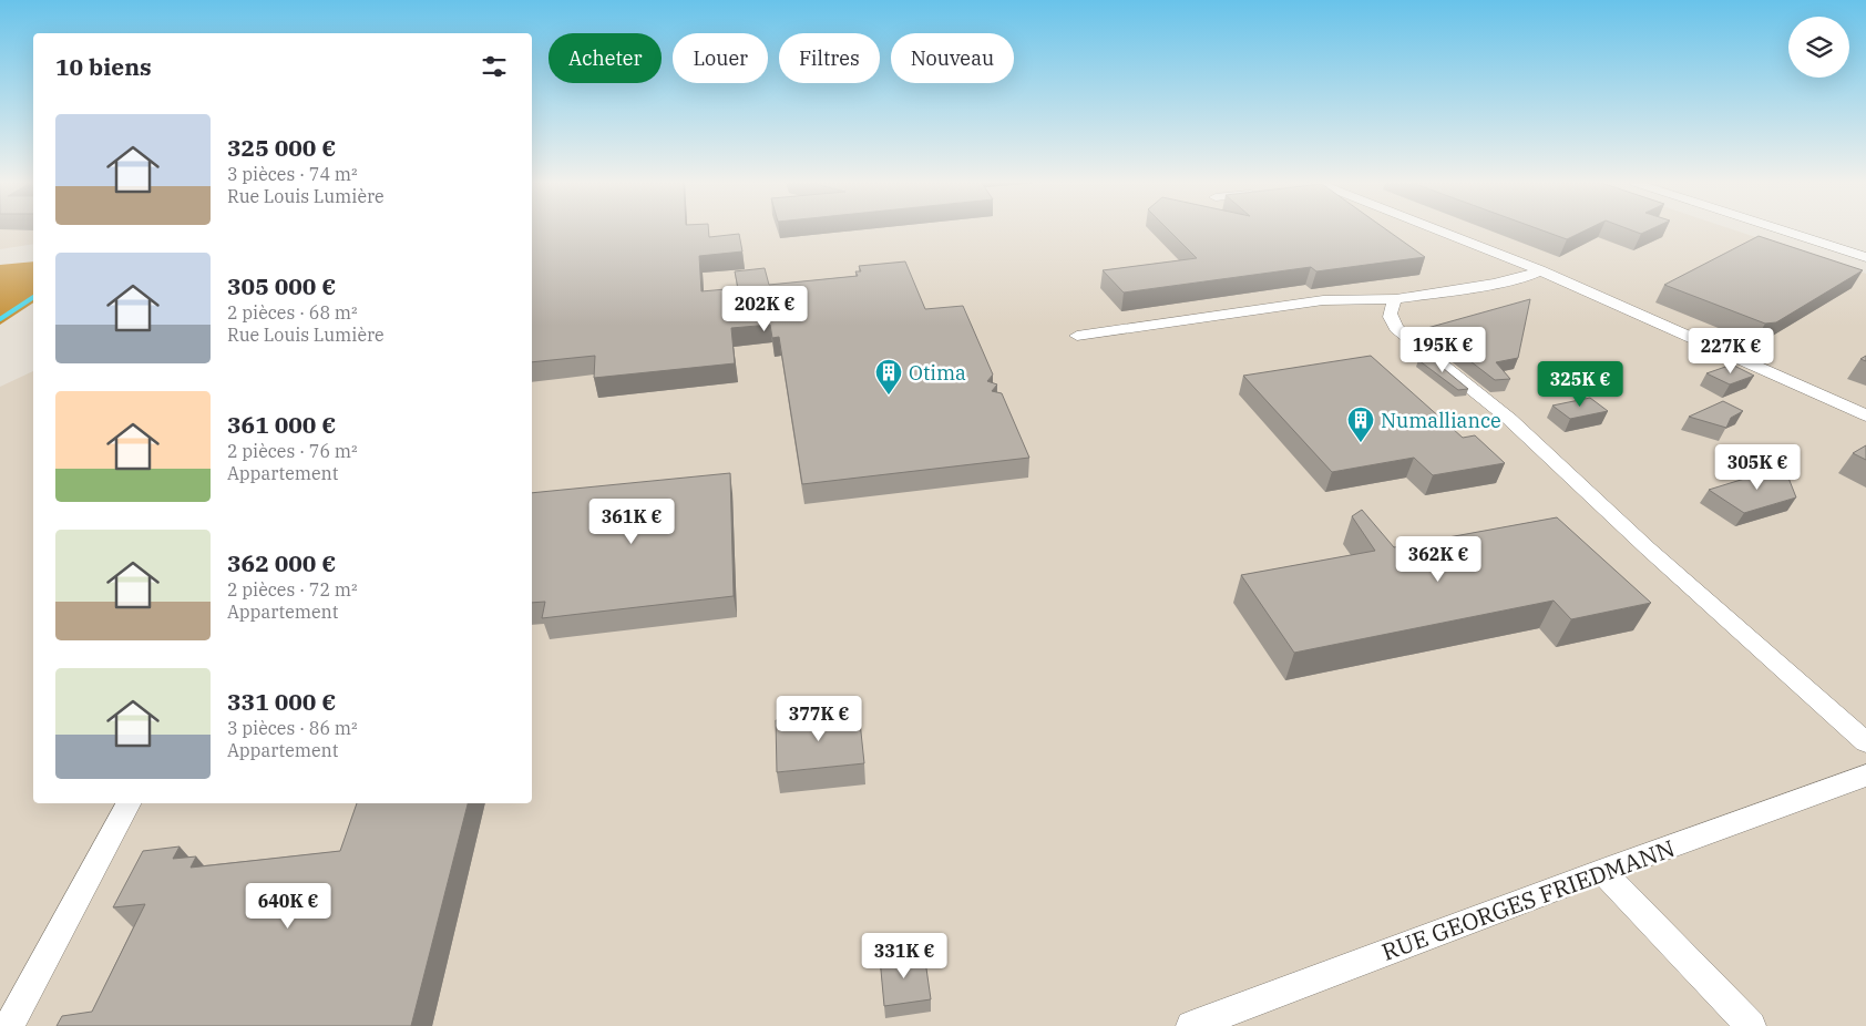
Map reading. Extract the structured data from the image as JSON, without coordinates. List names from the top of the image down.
{
  "streets": {
    "street": ["RUE GEORGES FRIEDMANN"]
  },
  "places": {
    "building": ["Otima", "Numalliance"]
  },
  "page": {
    "chip": [
      "Acheter",
      "Louer",
      "Filtres",
      "Nouveau"
    ],
    "heading": "10 biens",
    "list": [
      {
        "name": "325 000 €",
        "note": "3 pièces · 74 m² · Rue Louis Lumière"
      },
      {
        "name": "305 000 €",
        "note": "2 pièces · 68 m² · Rue Louis Lumière"
      },
      {
        "name": "361 000 €",
        "note": "2 pièces · 76 m² · Appartement"
      },
      {
        "name": "362 000 €",
        "note": "2 pièces · 72 m² · Appartement"
      },
      {
        "name": "331 000 €",
        "note": "3 pièces · 86 m² · Appartement"
      }
    ],
    "price": [
      "202K €",
      "195K €",
      "227K €",
      "325K €",
      "305K €",
      "361K €",
      "362K €",
      "377K €",
      "640K €",
      "331K €"
    ]
  }
}
